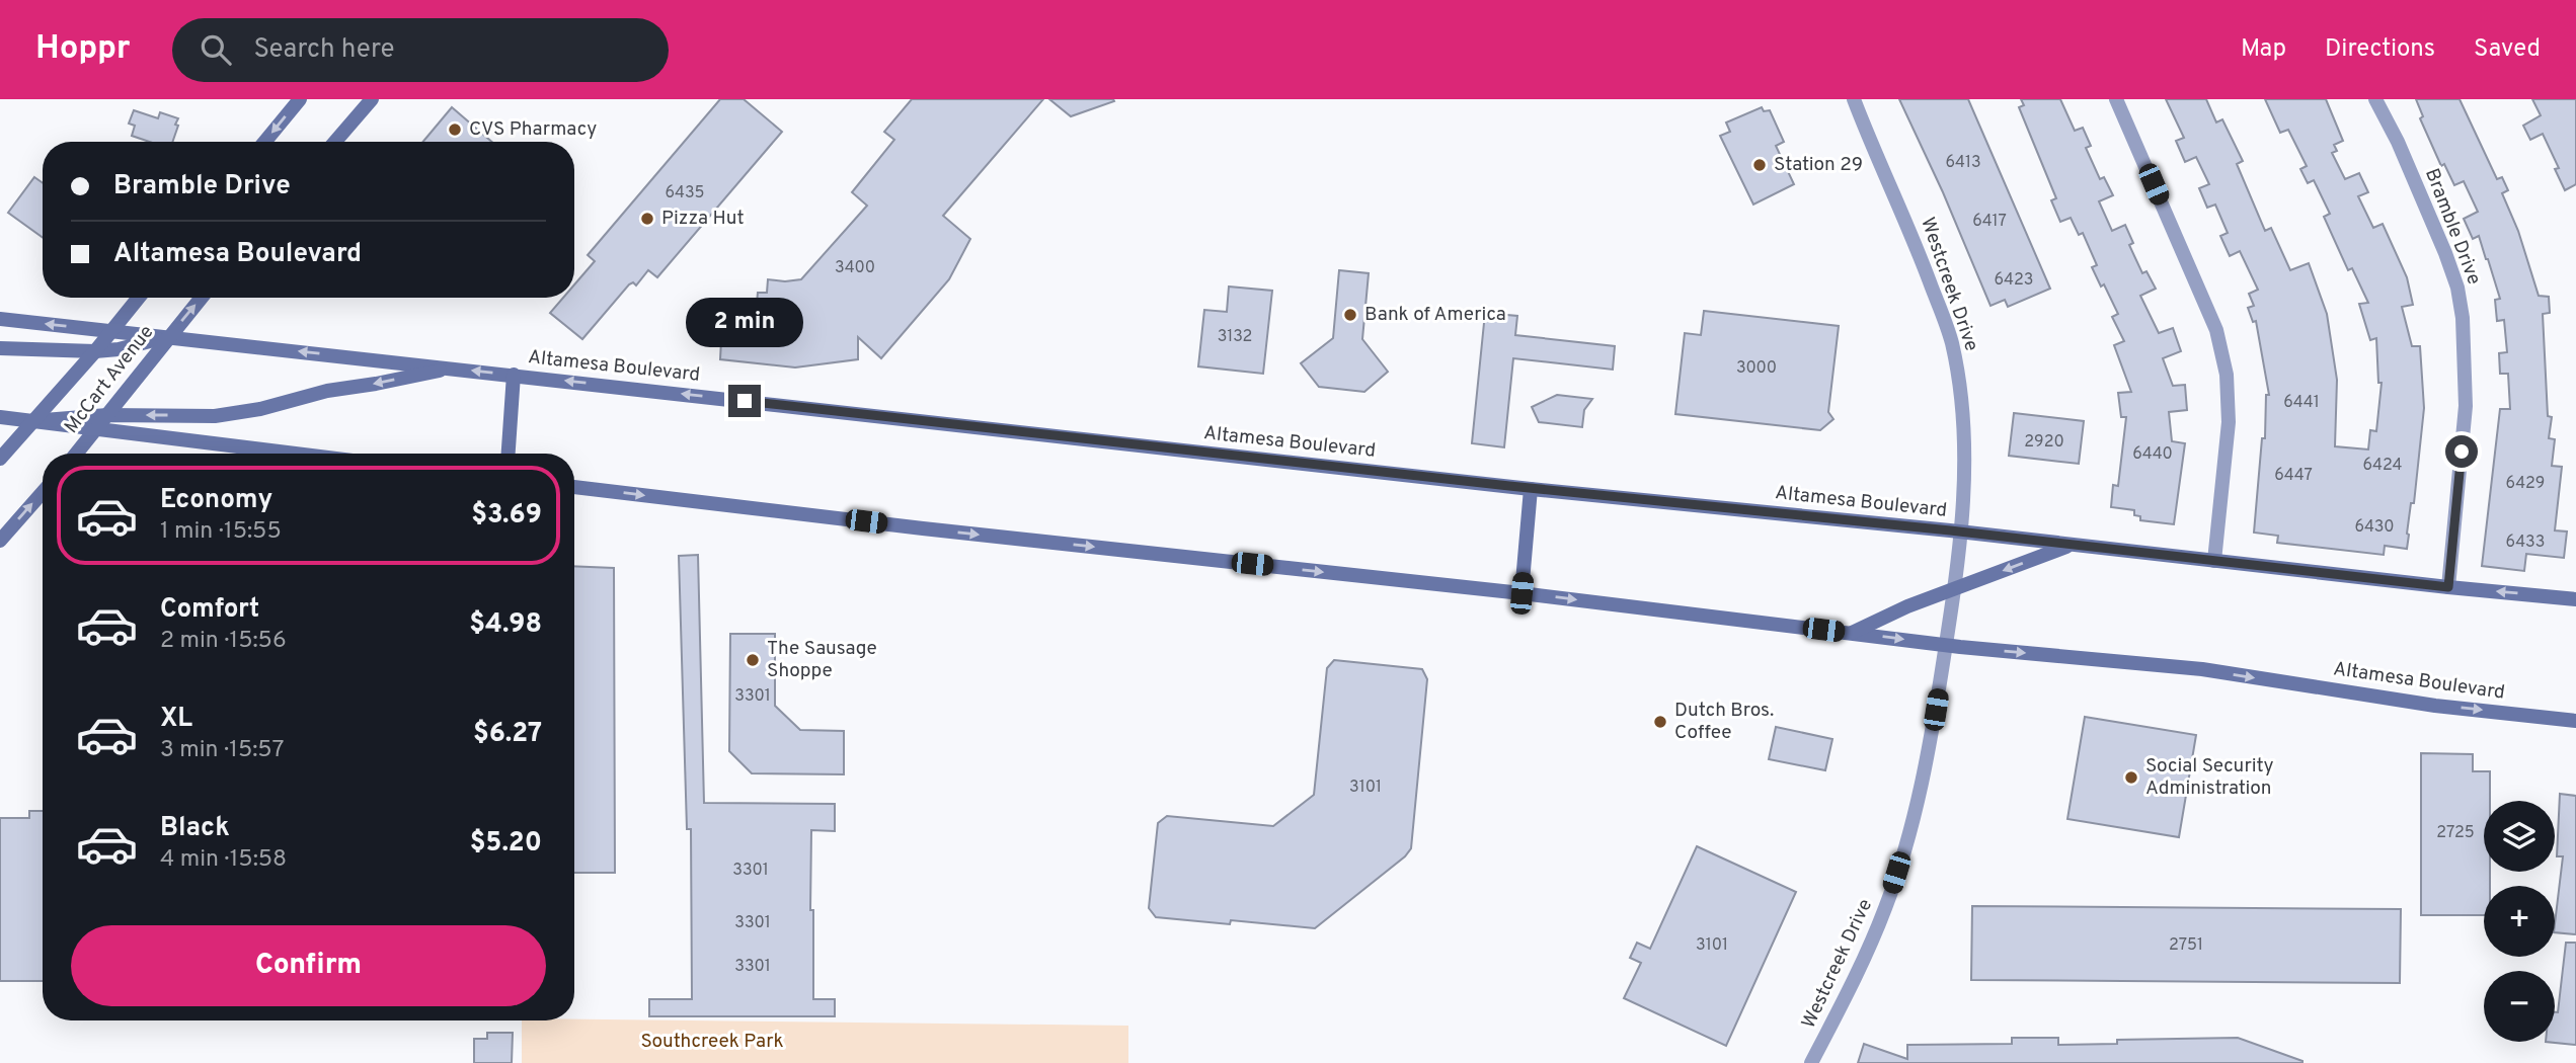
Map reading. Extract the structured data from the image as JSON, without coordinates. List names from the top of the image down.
{
  "streets": {
    "main road": ["Altamesa Boulevard", "McCart Avenue"],
    "street": ["Bramble Drive", "Westcreek Drive"]
  },
  "crossings": [
    ["Bramble Drive", "Altamesa Boulevard"],
    ["Westcreek Drive", "Altamesa Boulevard"],
    ["Altamesa Boulevard", "McCart Avenue"]
  ],
  "parks": ["Southcreek Park"],
  "places": [
    "CVS Pharmacy",
    "Station 29",
    "Pizza Hut",
    "Bank of America",
    "The Sausage Shoppe",
    "Dutch Bros. Coffee",
    "Social Security Administration"
  ],
  "house_numbers": [
    "6413",
    "6435",
    "6417",
    "3400",
    "6423",
    "3132",
    "3000",
    "6441",
    "2920",
    "6440",
    "6424",
    "6447",
    "6429",
    "6430",
    "6433",
    "3301",
    "3101",
    "2725",
    "3301",
    "3301",
    "3101",
    "2751",
    "3301"
  ],
  "page": {
    "header": "Hoppr",
    "search": "Search here",
    "nav": ["Map", "Directions", "Saved"],
    "banner": ["Bramble Drive", "Altamesa Boulevard"],
    "bubble": "2 min",
    "list": [
      {
        "name": "Economy",
        "note": "1 min · 15:55",
        "value": "$3.69"
      },
      {
        "name": "Comfort",
        "note": "2 min · 15:56",
        "value": "$4.98"
      },
      {
        "name": "XL",
        "note": "3 min · 15:57",
        "value": "$6.27"
      },
      {
        "name": "Black",
        "note": "4 min · 15:58",
        "value": "$5.20"
      }
    ],
    "map_buttons": ["+", "−"],
    "buttons": "Confirm"
  }
}
